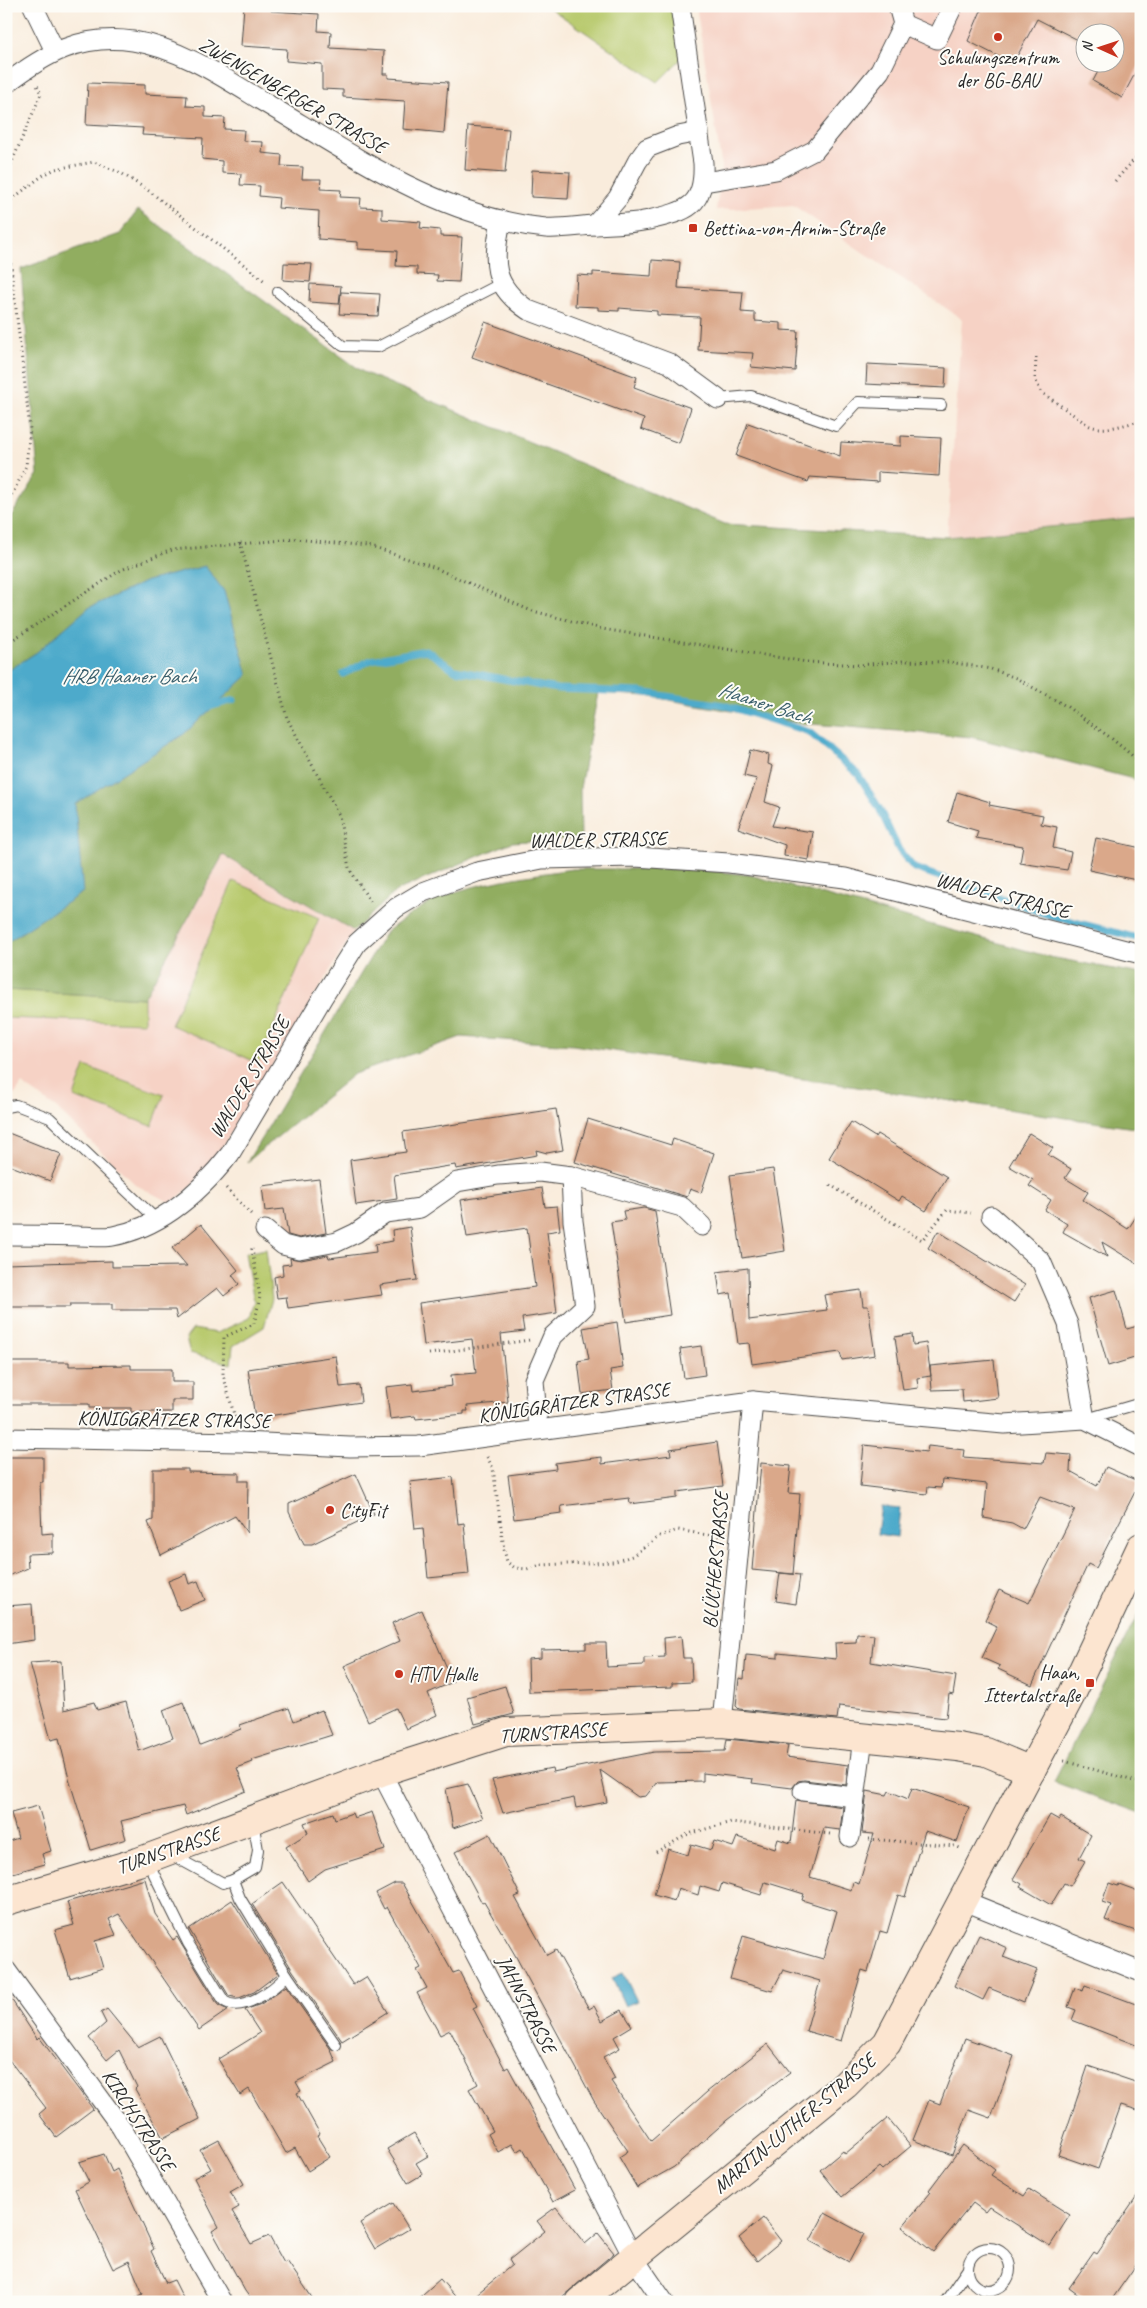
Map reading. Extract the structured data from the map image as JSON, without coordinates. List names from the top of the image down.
{
  "streets": {
    "main road": ["TURNSTRASSE", "MARTIN-LUTHER-STRASSE"],
    "street": [
      "ZWENGENBERGER STRASSE",
      "WALDER STRASSE",
      "KÖNIGGRÄTZER STRASSE",
      "BLÜCHERSTRASSE",
      "JAHNSTRASSE",
      "KIRCHSTRASSE"
    ]
  },
  "crossings": [
    ["KÖNIGGRÄTZER STRASSE", "BLÜCHERSTRASSE"],
    ["BLÜCHERSTRASSE", "TURNSTRASSE"],
    ["TURNSTRASSE", "JAHNSTRASSE"],
    ["TURNSTRASSE", "MARTIN-LUTHER-STRASSE"],
    ["JAHNSTRASSE", "MARTIN-LUTHER-STRASSE"]
  ],
  "water": ["HRB Haaner Bach", "Haaner Bach"],
  "places": {
    "other": ["Schulungszentrum der BG-BAU", "CityFit", "HTV Halle"],
    "transit": ["Bettina-von-Arnim-Straße", "Haan, Ittertalstraße"]
  },
  "north": "left"
}
